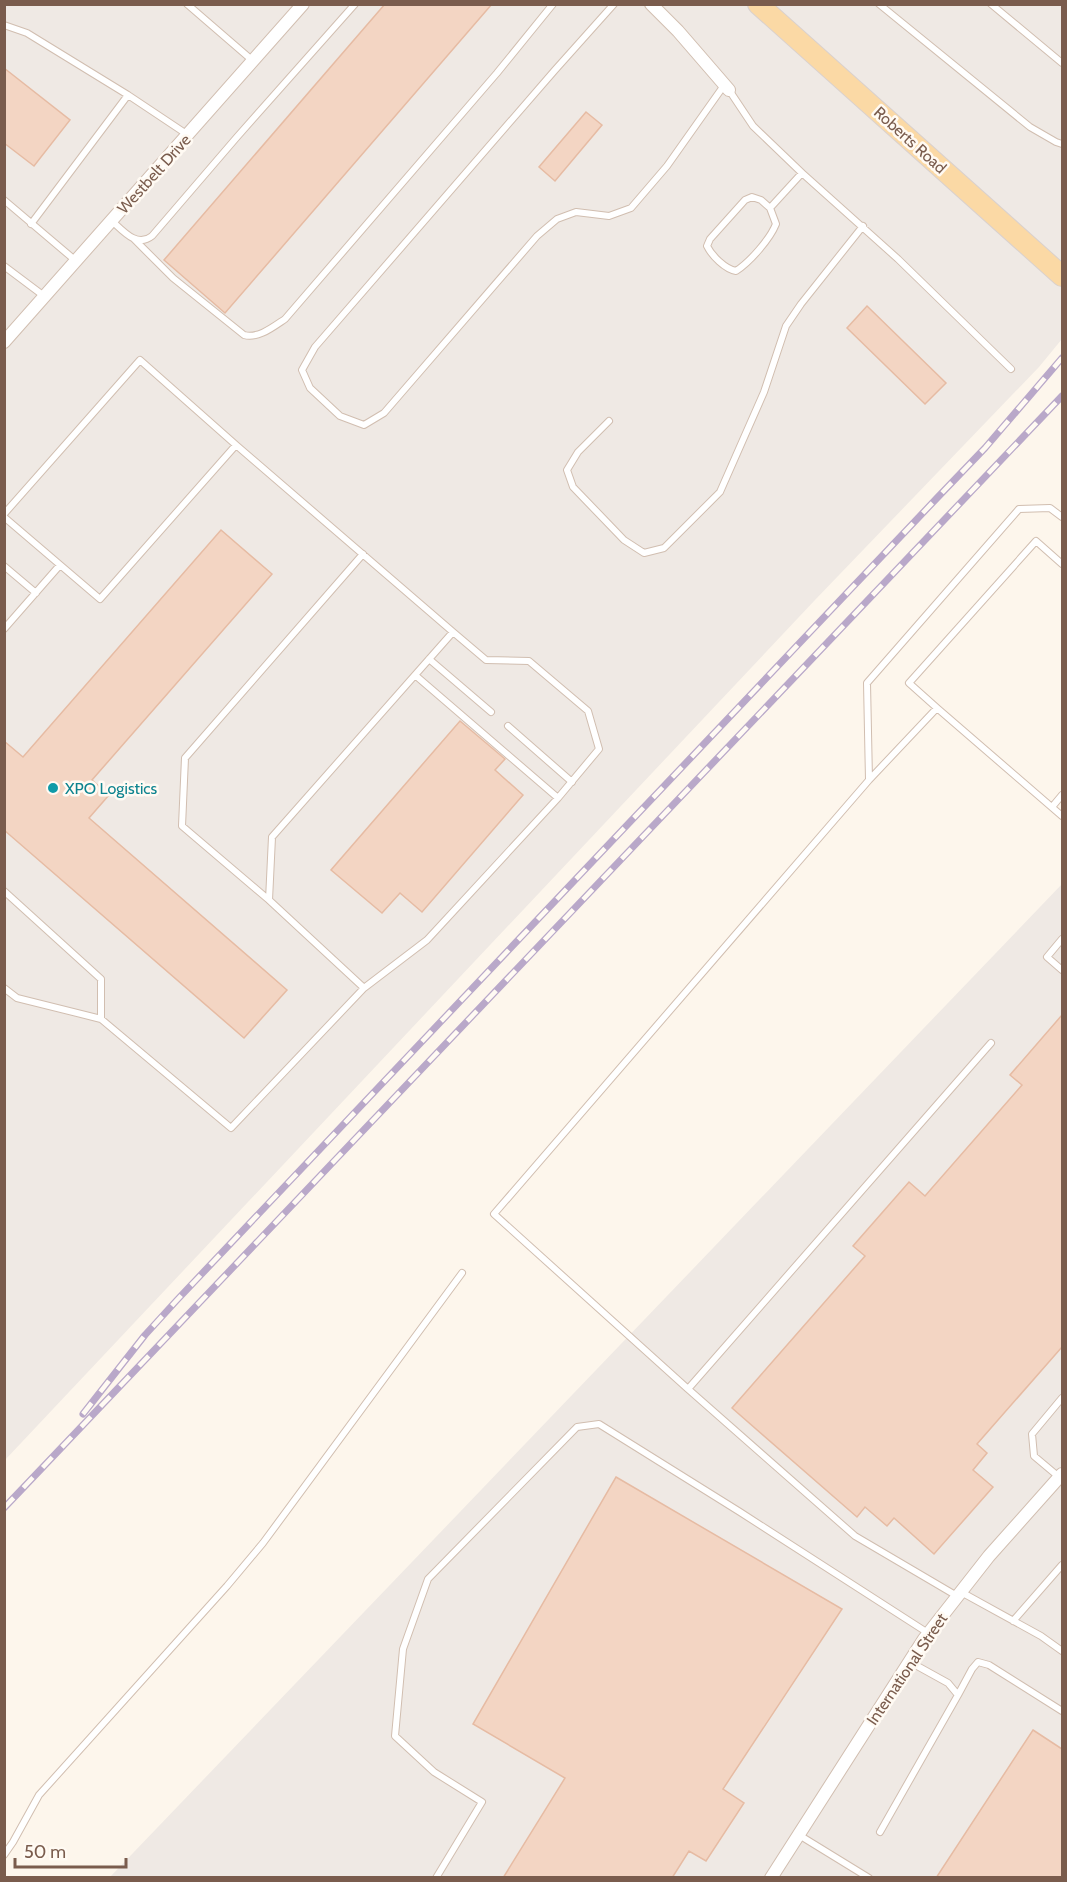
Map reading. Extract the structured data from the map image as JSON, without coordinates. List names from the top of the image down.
{
  "streets": {
    "main road": ["Roberts Road"],
    "street": ["Westbelt Drive", "International Street"]
  },
  "places": ["XPO Logistics"],
  "scale_bar": "50 m"
}
